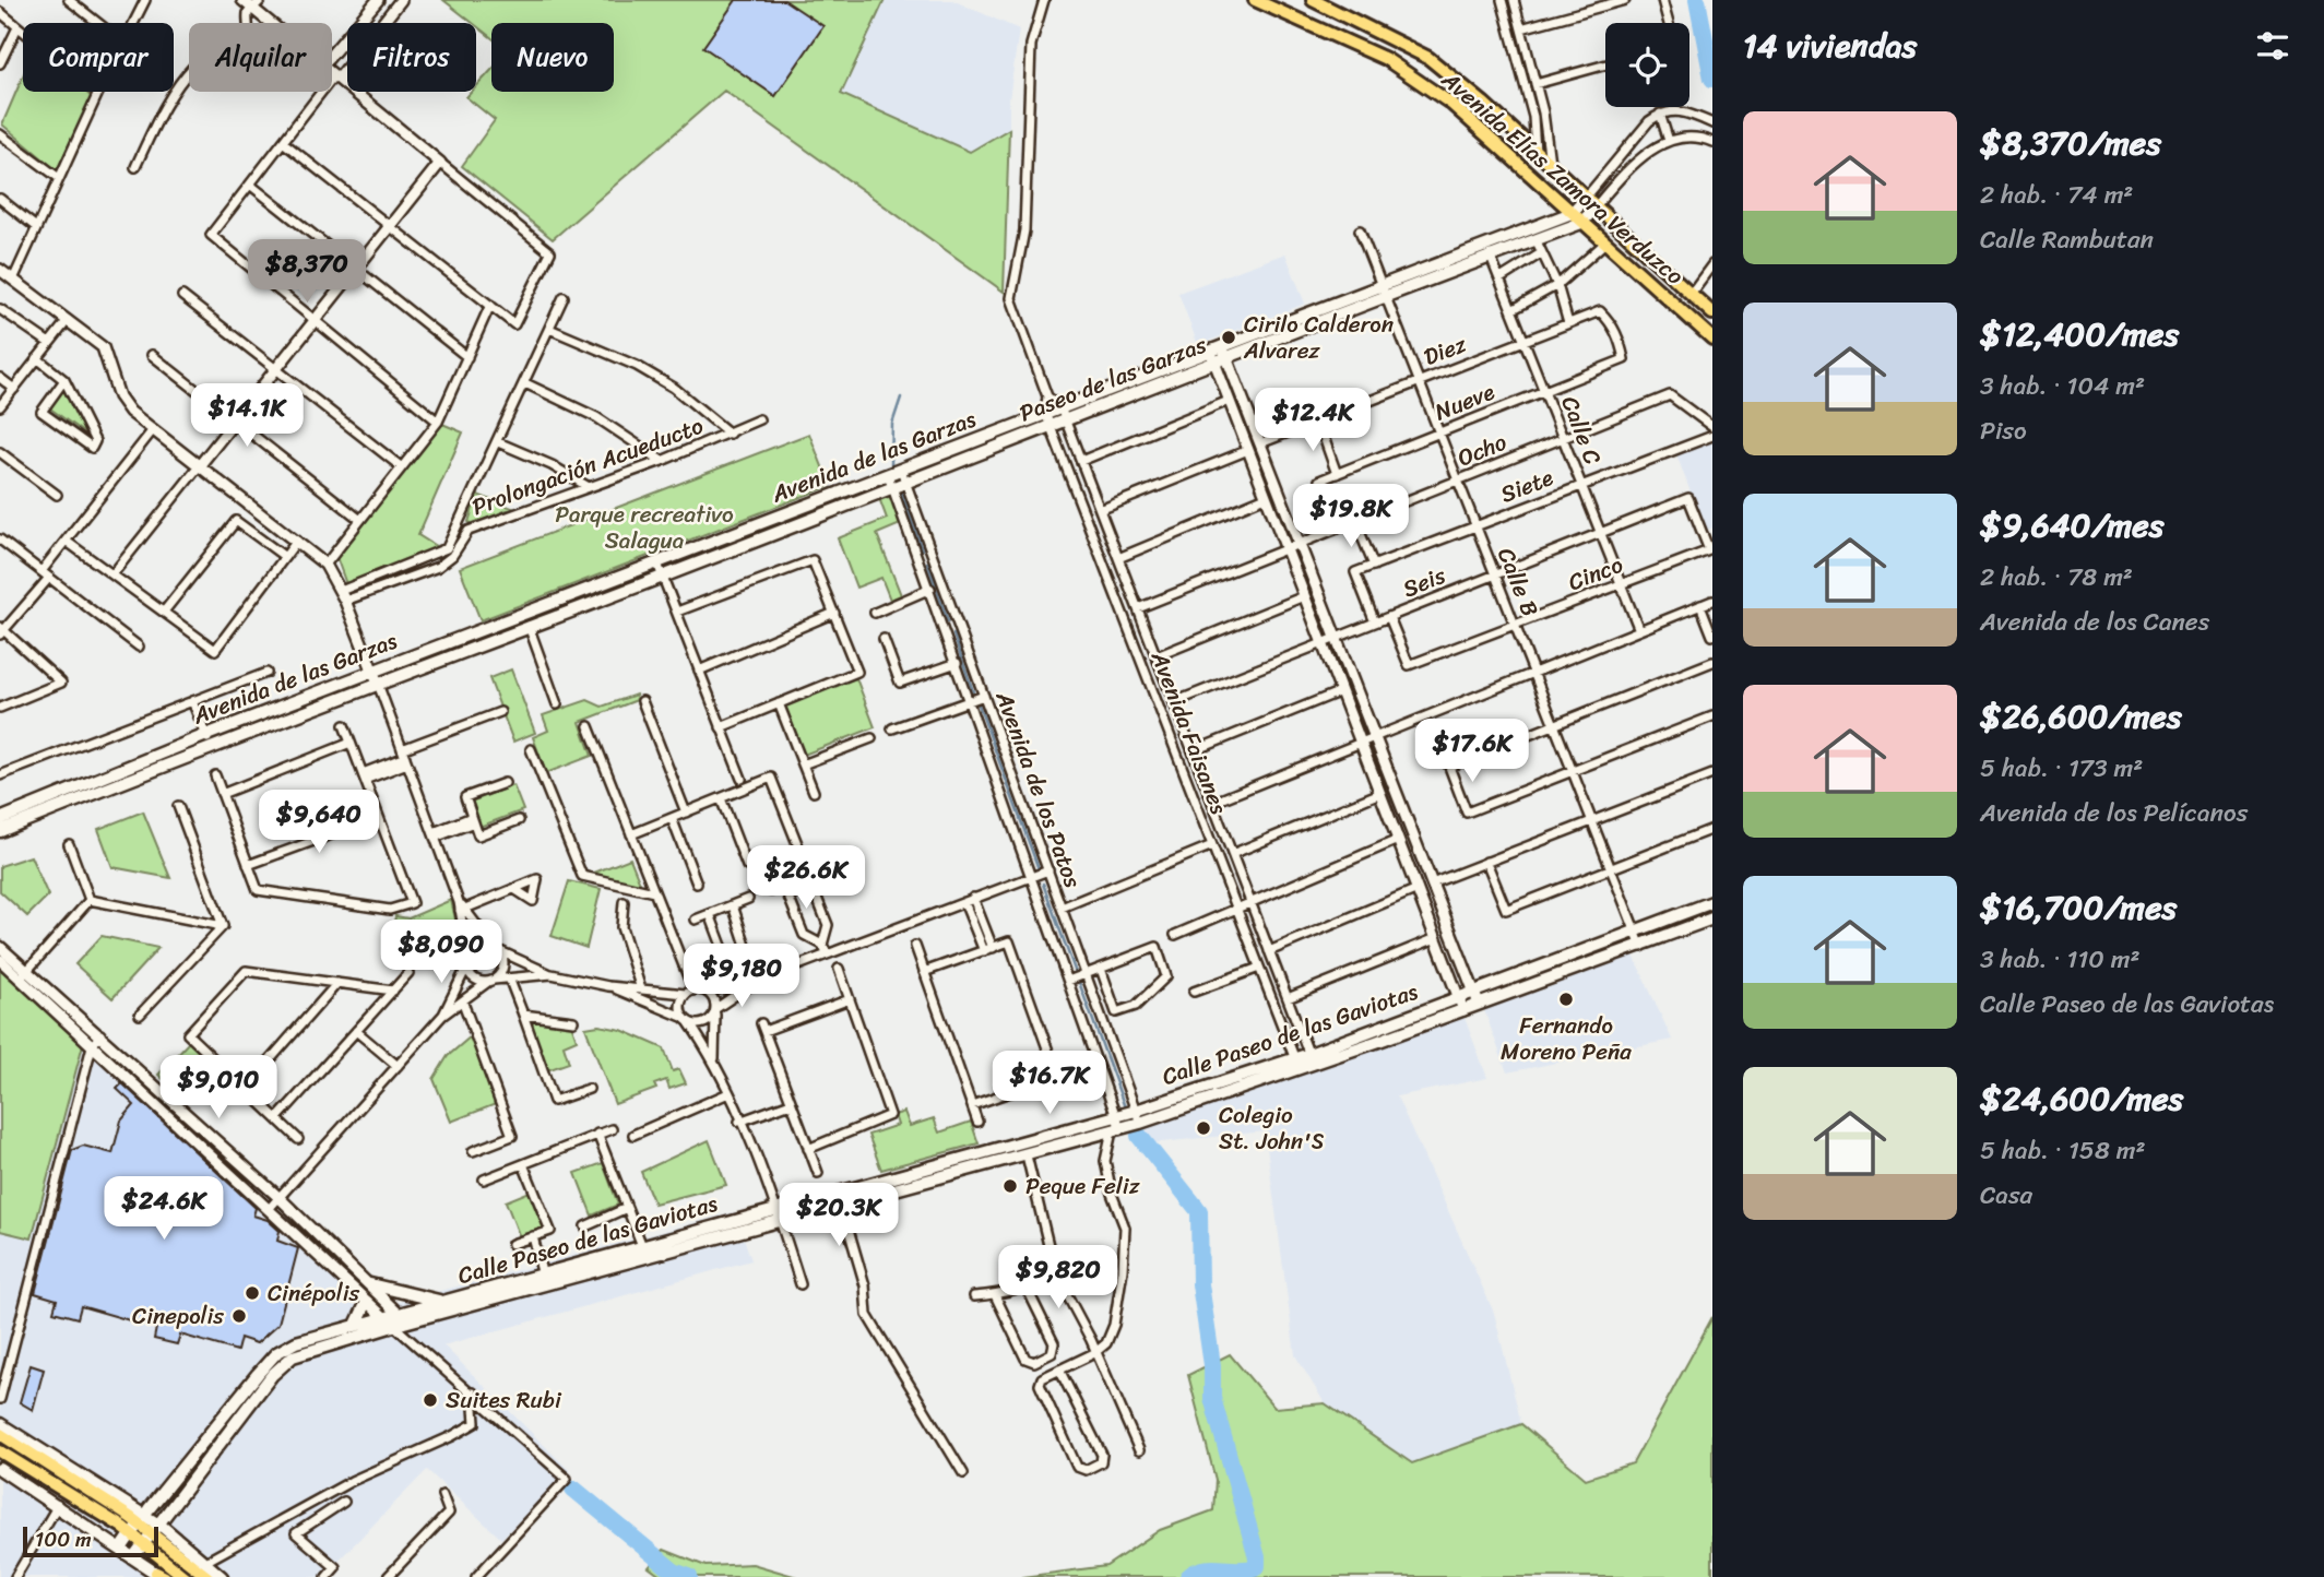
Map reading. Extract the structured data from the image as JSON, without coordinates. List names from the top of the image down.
{
  "streets": {
    "main road": [
      "Avenida Elías Zamora Verduzco",
      "Paseo de las Garzas",
      "Avenida de las Garzas",
      "Calle Paseo de las Gaviotas"
    ],
    "street": [
      "Diez",
      "Nueve",
      "Calle C",
      "Ocho",
      "Prolongación Acueducto",
      "Siete",
      "Cinco",
      "Seis",
      "Calle B",
      "Avenida Faisanes",
      "Avenida de los Patos"
    ]
  },
  "crossings": [
    ["Avenida Elías Zamora Verduzco", "Paseo de las Garzas"],
    ["Avenida Elías Zamora Verduzco", "Avenida de las Garzas"],
    ["Diez", "Nueve"],
    ["Diez", "Calle C"],
    ["Diez", "Calle B"],
    ["Paseo de las Garzas", "Calle C"],
    ["Paseo de las Garzas", "Avenida de las Garzas"],
    ["Paseo de las Garzas", "Calle B"],
    ["Paseo de las Garzas", "Avenida Faisanes"],
    ["Paseo de las Garzas", "Avenida de los Patos"],
    ["Nueve", "Calle C"],
    ["Nueve", "Ocho"],
    ["Nueve", "Calle B"],
    ["Calle C", "Ocho"],
    ["Calle C", "Avenida de las Garzas"],
    ["Calle C", "Siete"],
    ["Calle C", "Cinco"],
    ["Calle C", "Seis"],
    ["Ocho", "Calle B"],
    ["Ocho", "Avenida Faisanes"],
    ["Avenida de las Garzas", "Calle B"],
    ["Avenida de las Garzas", "Avenida Faisanes"],
    ["Avenida de las Garzas", "Avenida de los Patos"],
    ["Siete", "Seis"],
    ["Siete", "Calle B"],
    ["Cinco", "Seis"],
    ["Cinco", "Calle B"],
    ["Seis", "Calle B"],
    ["Seis", "Avenida Faisanes"],
    ["Calle B", "Calle Paseo de las Gaviotas"],
    ["Avenida Faisanes", "Calle Paseo de las Gaviotas"],
    ["Avenida de los Patos", "Calle Paseo de las Gaviotas"]
  ],
  "parks": ["Parque recreativo Salagua"],
  "places": [
    "Cirilo Calderon Alvarez",
    "Fernando Moreno Peña",
    "Colegio St. John'S",
    "Peque Feliz",
    "Cinépolis",
    "Cinepolis",
    "Suites Rubi"
  ],
  "scale_bar": "100 m",
  "page": {
    "heading": "14 viviendas",
    "chip": [
      "Comprar",
      "Alquilar",
      "Filtros",
      "Nuevo"
    ],
    "list": [
      {
        "name": "$8,370/mes",
        "note": "2 hab. · 74 m² · Calle Rambutan"
      },
      {
        "name": "$12,400/mes",
        "note": "3 hab. · 104 m² · Piso"
      },
      {
        "name": "$9,640/mes",
        "note": "2 hab. · 78 m² · Avenida de los Canes"
      },
      {
        "name": "$26,600/mes",
        "note": "5 hab. · 173 m² · Avenida de los Pelícanos"
      },
      {
        "name": "$16,700/mes",
        "note": "3 hab. · 110 m² · Calle Paseo de las Gaviotas"
      },
      {
        "name": "$24,600/mes",
        "note": "5 hab. · 158 m² · Casa"
      }
    ],
    "price": [
      "$8,370",
      "$14.1K",
      "$12.4K",
      "$19.8K",
      "$17.6K",
      "$9,640",
      "$26.6K",
      "$8,090",
      "$9,180",
      "$16.7K",
      "$9,010",
      "$24.6K",
      "$20.3K",
      "$9,820"
    ],
    "scale": "100 m"
  }
}
